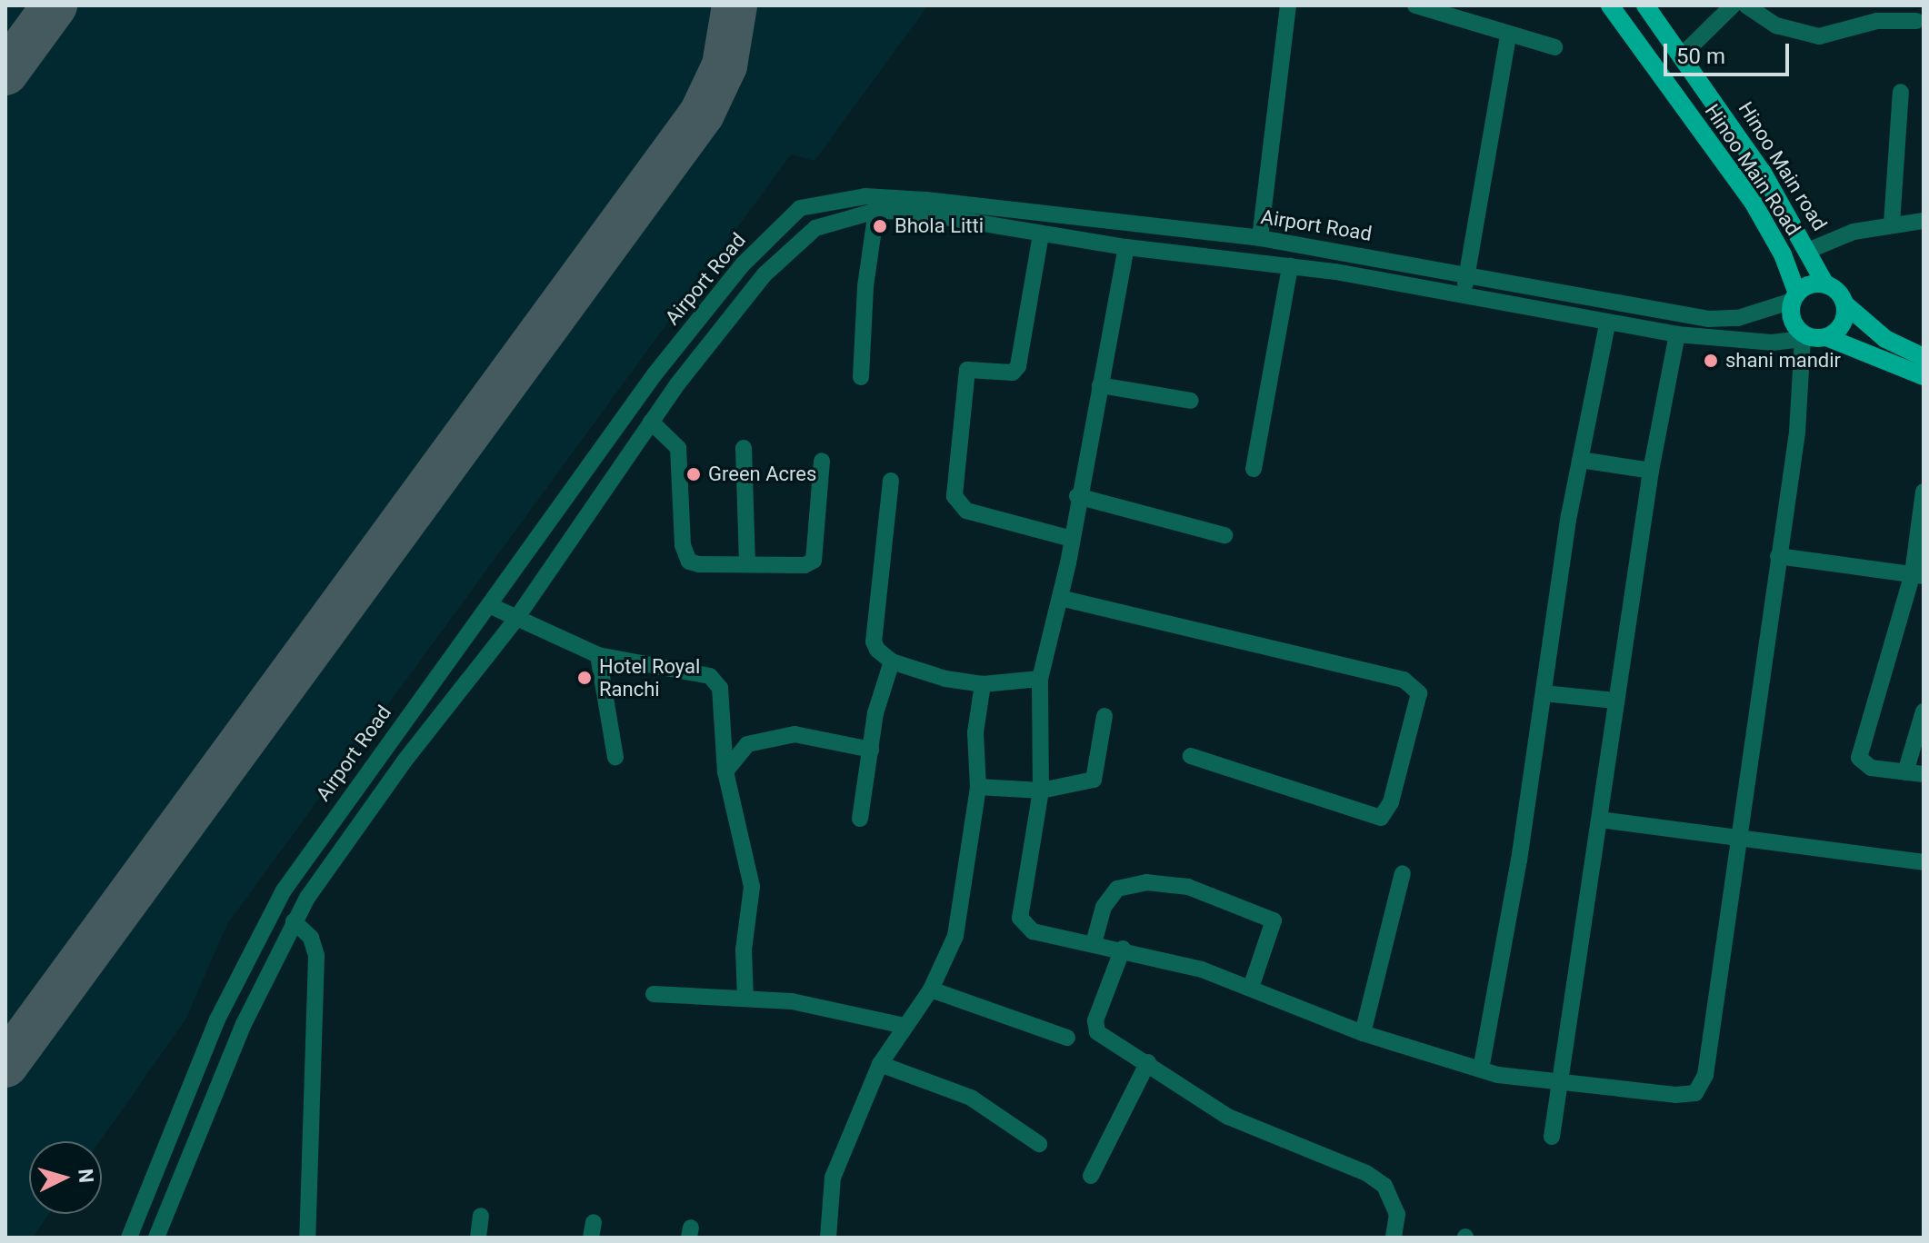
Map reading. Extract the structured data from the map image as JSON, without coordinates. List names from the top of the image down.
{
  "streets": {
    "main road": ["Hinoo Main road", "Hinoo Main Road"],
    "street": ["Airport Road"]
  },
  "crossings": [
    ["Hinoo Main road", "Hinoo Main Road"],
    ["Hinoo Main road", "Airport Road"],
    ["Hinoo Main Road", "Airport Road"]
  ],
  "places": [
    "Bhola Litti",
    "shani mandir",
    "Green Acres",
    "Hotel Royal Ranchi"
  ],
  "scale_bar": "50 m",
  "north": "right"
}
